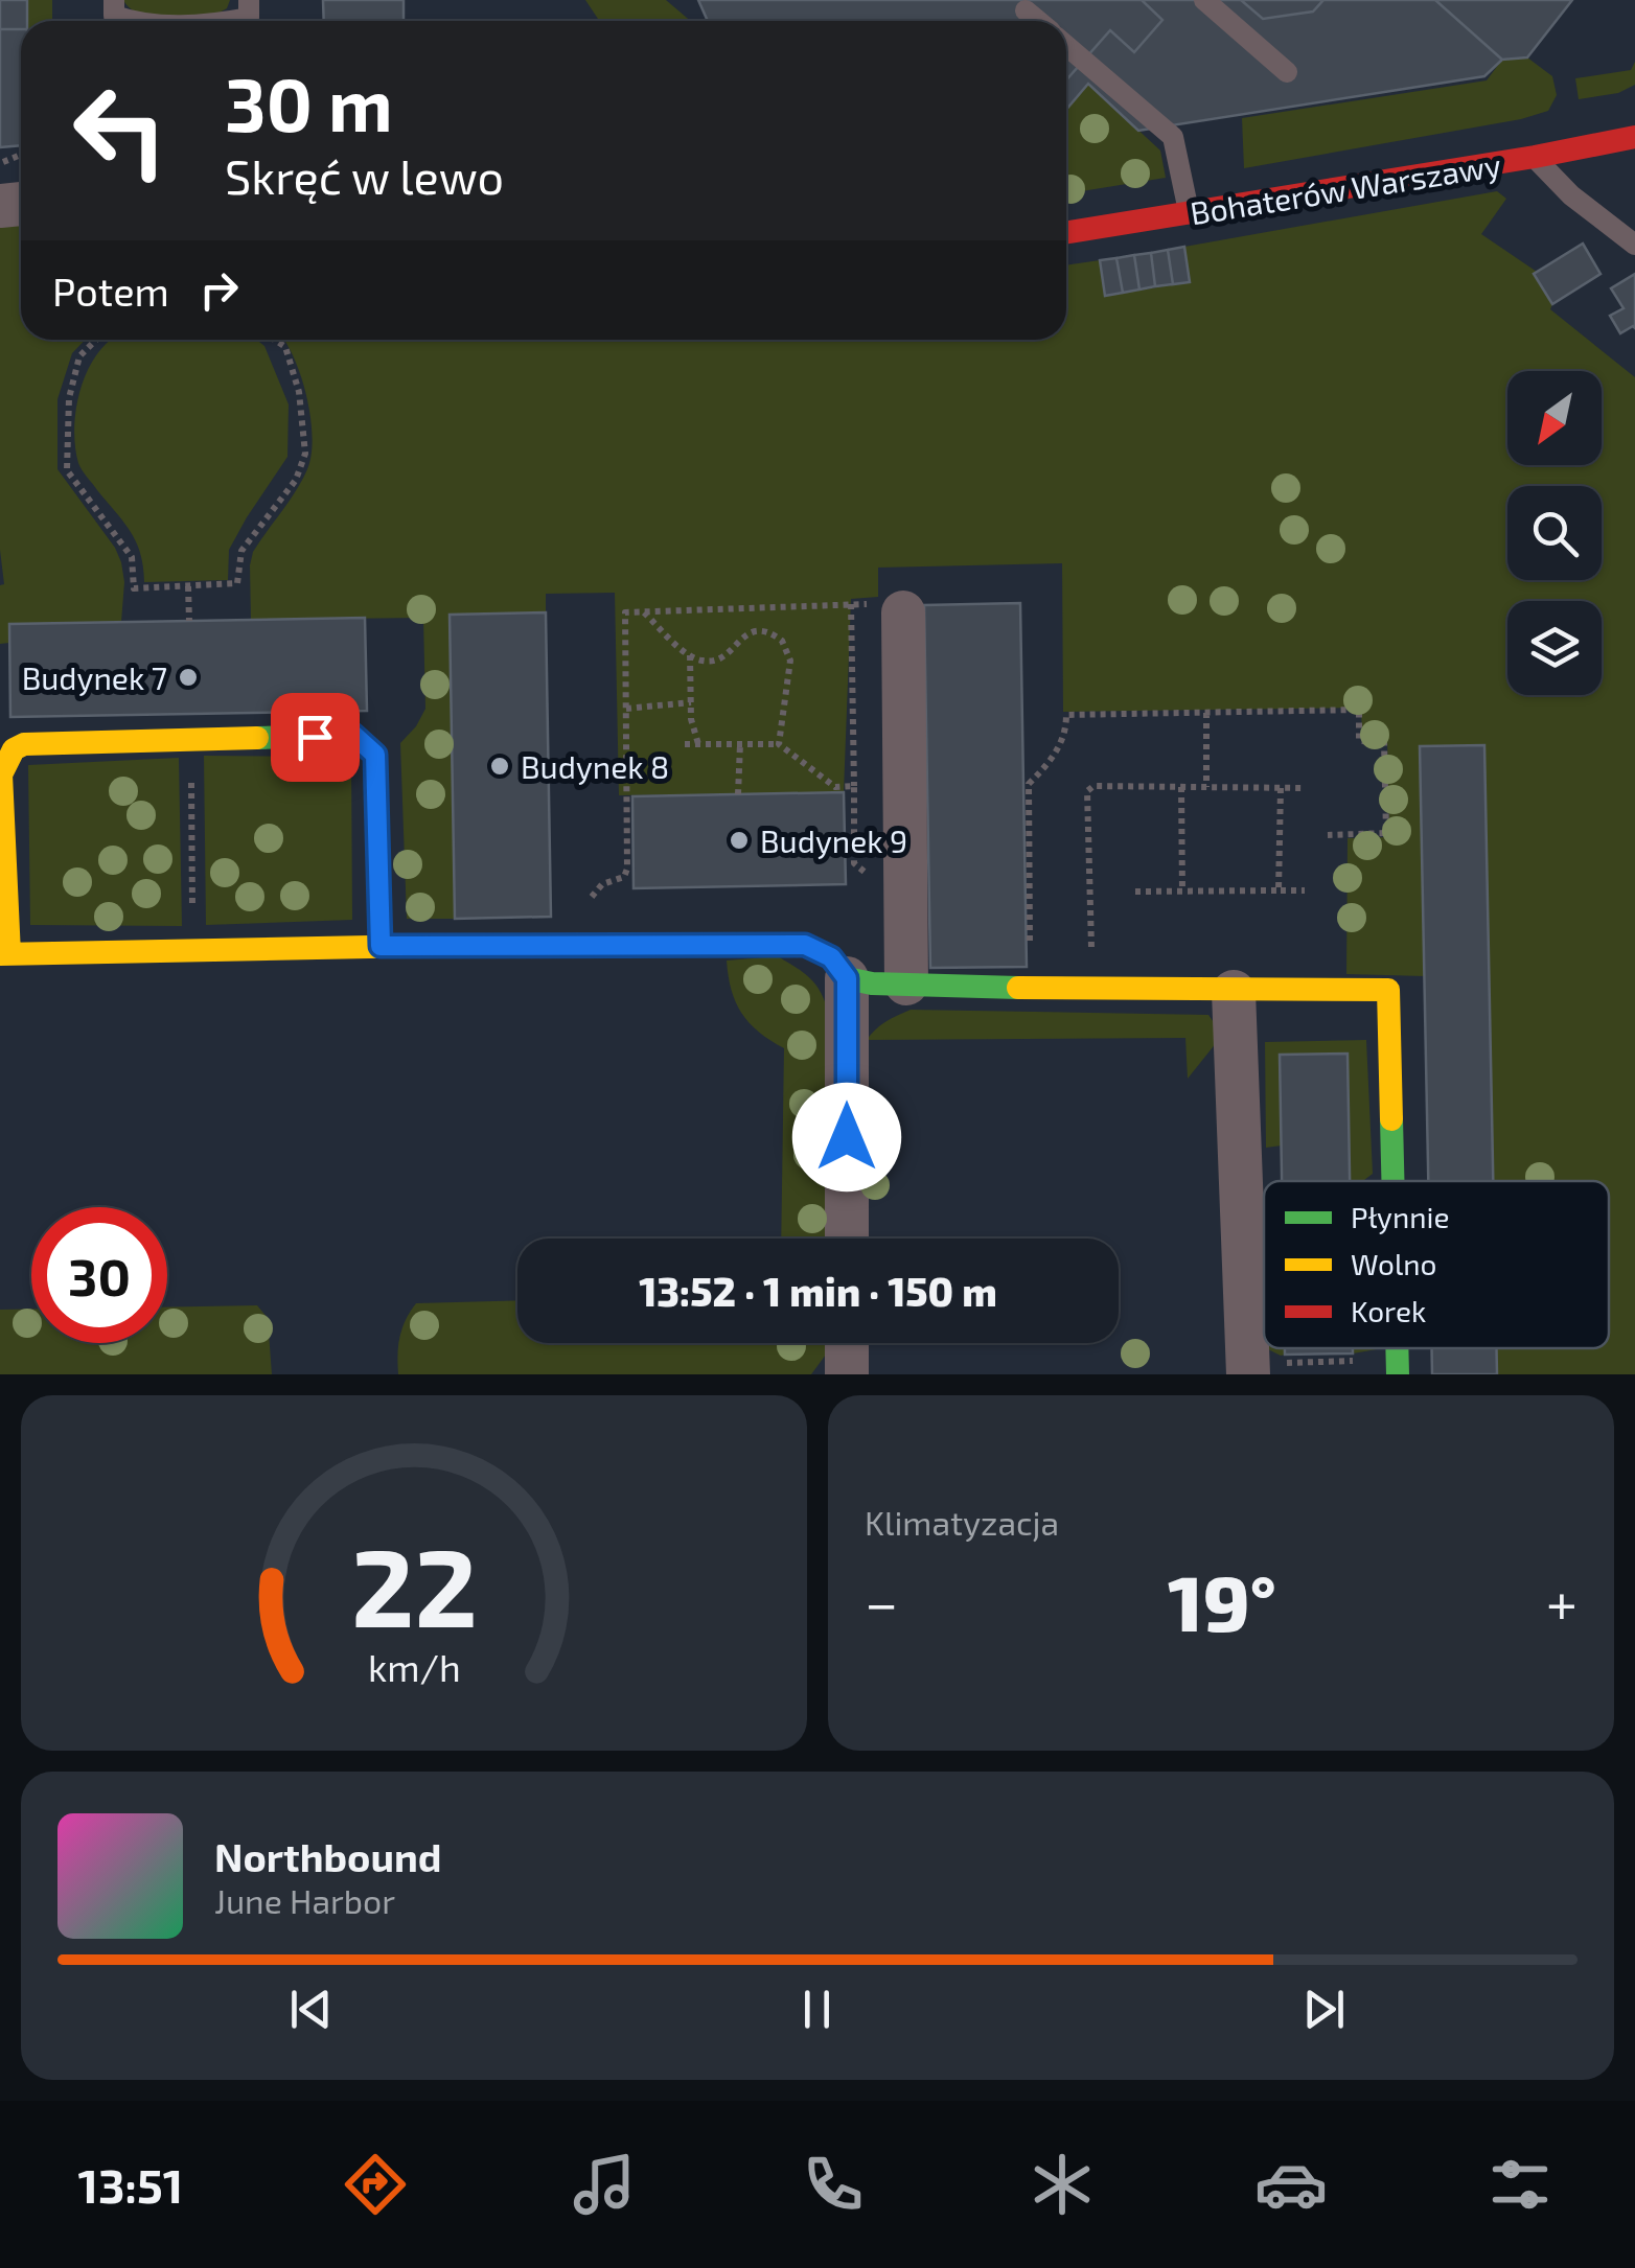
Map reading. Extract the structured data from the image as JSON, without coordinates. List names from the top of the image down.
{
  "streets": {
    "street": ["Bohaterów Warszawy"]
  },
  "places": ["Budynek 7", "Budynek 8", "Budynek 9"],
  "legend": ["Płynnie", "Wolno", "Korek"],
  "north": "bottom left",
  "page": {
    "turn": ["30 m", "Skręć w lewo"],
    "then": "Potem",
    "limit": "30",
    "trip": "13:52 · 1 min · 150 m",
    "tile": "Klimatyzacja",
    "heat": ["−", "19°", "+"],
    "song": ["Northbound", "June Harbor"],
    "tabs": "13:51",
    "gauge": ["22", "km/h"]
  }
}
